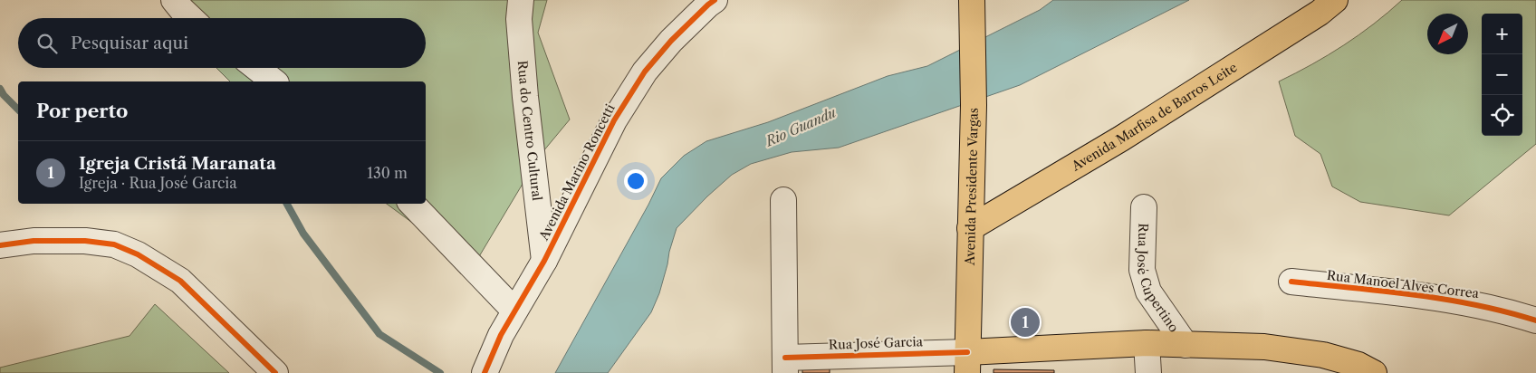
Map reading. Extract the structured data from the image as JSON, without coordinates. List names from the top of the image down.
{
  "streets": {
    "main road": ["Avenida Marfisa de Barros Leite", "Avenida Presidente Vargas", "Rua José Garcia"],
    "street": [
      "Rua do Centro Cultural",
      "Avenida Marino Roncetti",
      "Rua José Cupertino",
      "Rua Manoel Alves Correa"
    ]
  },
  "crossings": [
    ["Avenida Marfisa de Barros Leite", "Avenida Presidente Vargas"],
    ["Rua do Centro Cultural", "Avenida Marino Roncetti"],
    ["Avenida Presidente Vargas", "Rua José Garcia"],
    ["Rua José Cupertino", "Rua José Garcia"]
  ],
  "water": ["Rio Guandu"],
  "north": "bottom left",
  "page": {
    "map_buttons": ["+", "−"],
    "search": "Pesquisar aqui",
    "heading": "Por perto",
    "list": [
      {
        "mark": "1",
        "name": "Igreja Cristã Maranata",
        "note": "Igreja · Rua José Garcia",
        "value": "130 m"
      }
    ],
    "pins": "1"
  }
}
